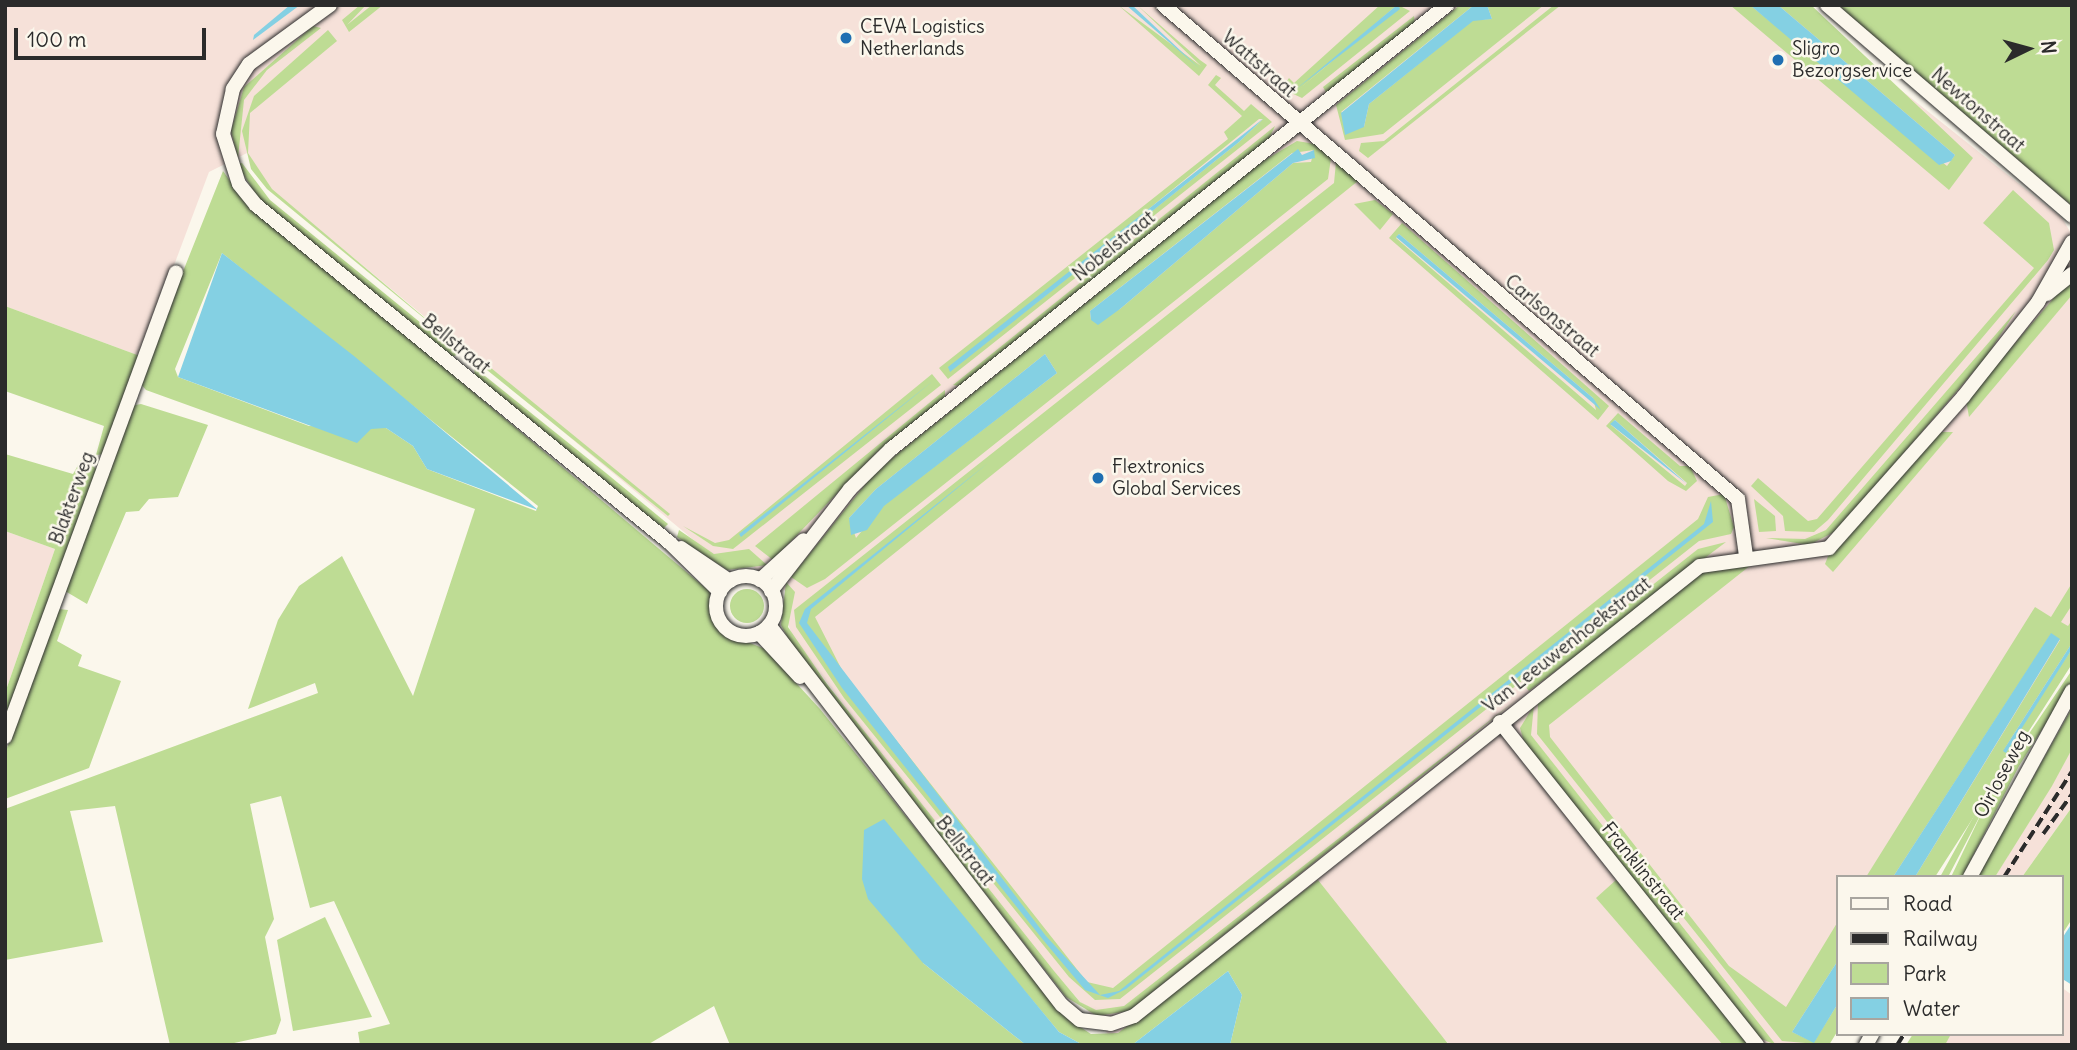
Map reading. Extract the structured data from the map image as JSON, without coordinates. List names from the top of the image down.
{
  "streets": {
    "street": [
      "Wattstraat",
      "Newtonstraat",
      "Nobelstraat",
      "Carlsonstraat",
      "Bellstraat",
      "Blakterweg",
      "Van Leeuwenhoekstraat",
      "Oirloseweg",
      "Franklinstraat"
    ]
  },
  "crossings": [
    ["Wattstraat", "Nobelstraat"],
    ["Wattstraat", "Carlsonstraat"],
    ["Nobelstraat", "Carlsonstraat"],
    ["Nobelstraat", "Bellstraat"],
    ["Carlsonstraat", "Van Leeuwenhoekstraat"],
    ["Bellstraat", "Van Leeuwenhoekstraat"],
    ["Van Leeuwenhoekstraat", "Franklinstraat"]
  ],
  "places": ["CEVA Logistics Netherlands", "Sligro Bezorgservice", "Flextronics Global Services"],
  "legend": [
    "Road",
    "Railway",
    "Park",
    "Water"
  ],
  "scale_bar": "100 m",
  "north": "right"
}
